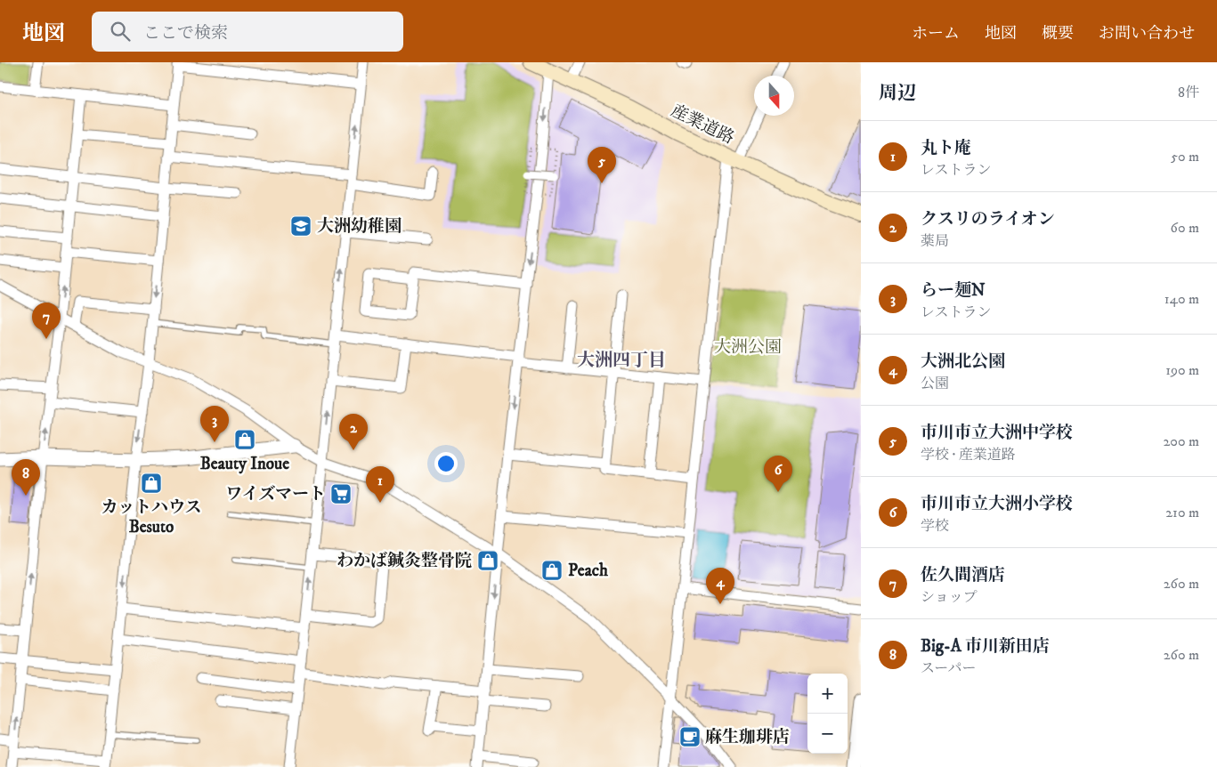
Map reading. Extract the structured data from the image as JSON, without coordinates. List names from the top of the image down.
{
  "streets": {
    "main road": ["産業道路"]
  },
  "districts": ["大洲四丁目"],
  "parks": ["大洲公園"],
  "places": {
    "school or university": ["大洲幼稚園"],
    "shop": [
      "Beauty Inoue",
      "カットハウス Besuto",
      "わかば鍼灸整骨院",
      "Peach"
    ],
    "supermarket": ["ワイズマート"],
    "cafe": ["麻生珈琲店"]
  },
  "north": "bottom",
  "page": {
    "header": "地図",
    "search": "ここで検索",
    "nav": [
      "ホーム",
      "地図",
      "概要",
      "お問い合わせ"
    ],
    "heading": ["周辺", "8件"],
    "list": [
      {
        "mark": "1",
        "name": "丸ト庵",
        "note": "レストラン",
        "value": "50 m"
      },
      {
        "mark": "2",
        "name": "クスリのライオン",
        "note": "薬局",
        "value": "60 m"
      },
      {
        "mark": "3",
        "name": "らー麺N",
        "note": "レストラン",
        "value": "140 m"
      },
      {
        "mark": "4",
        "name": "大洲北公園",
        "note": "公園",
        "value": "190 m"
      },
      {
        "mark": "5",
        "name": "市川市立大洲中学校",
        "note": "学校 · 産業道路",
        "value": "200 m"
      },
      {
        "mark": "6",
        "name": "市川市立大洲小学校",
        "note": "学校",
        "value": "210 m"
      },
      {
        "mark": "7",
        "name": "佐久間酒店",
        "note": "ショップ",
        "value": "260 m"
      },
      {
        "mark": "8",
        "name": "Big-A 市川新田店",
        "note": "スーパー",
        "value": "260 m"
      }
    ],
    "pins": [
      "5",
      "7",
      "3",
      "2",
      "6",
      "8",
      "1",
      "4"
    ],
    "map_buttons": ["+", "−"]
  }
}
